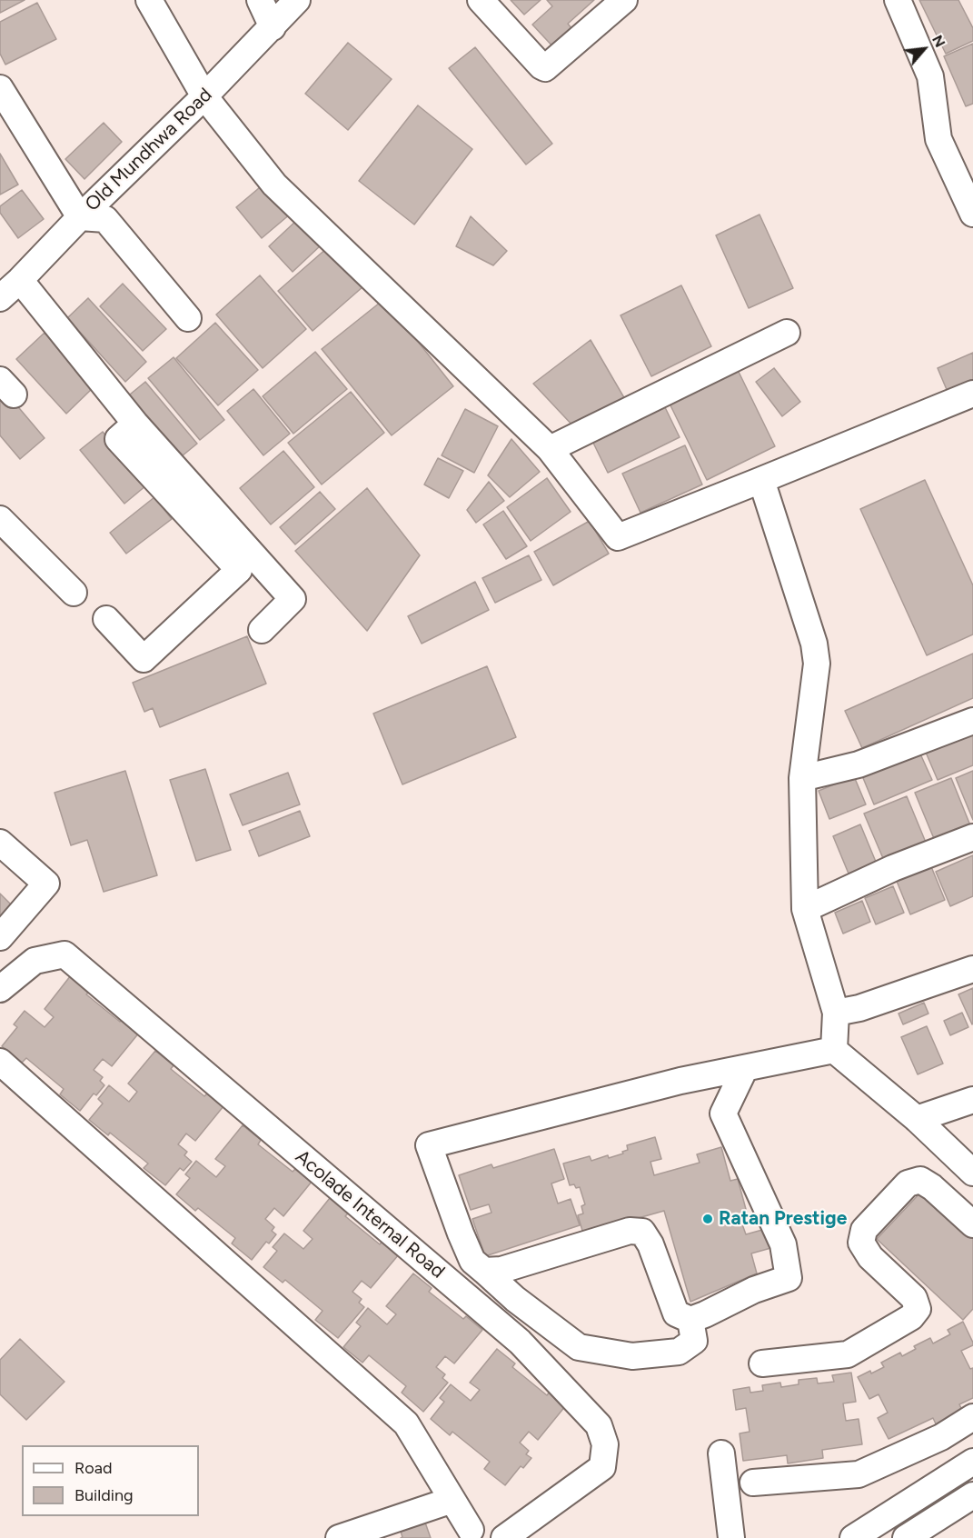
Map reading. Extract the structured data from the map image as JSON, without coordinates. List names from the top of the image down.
{
  "streets": {
    "street": ["Old Mundhwa Road", "Acolade Internal Road"]
  },
  "places": ["Ratan Prestige"],
  "legend": ["Road", "Building"],
  "north": "top right"
}
